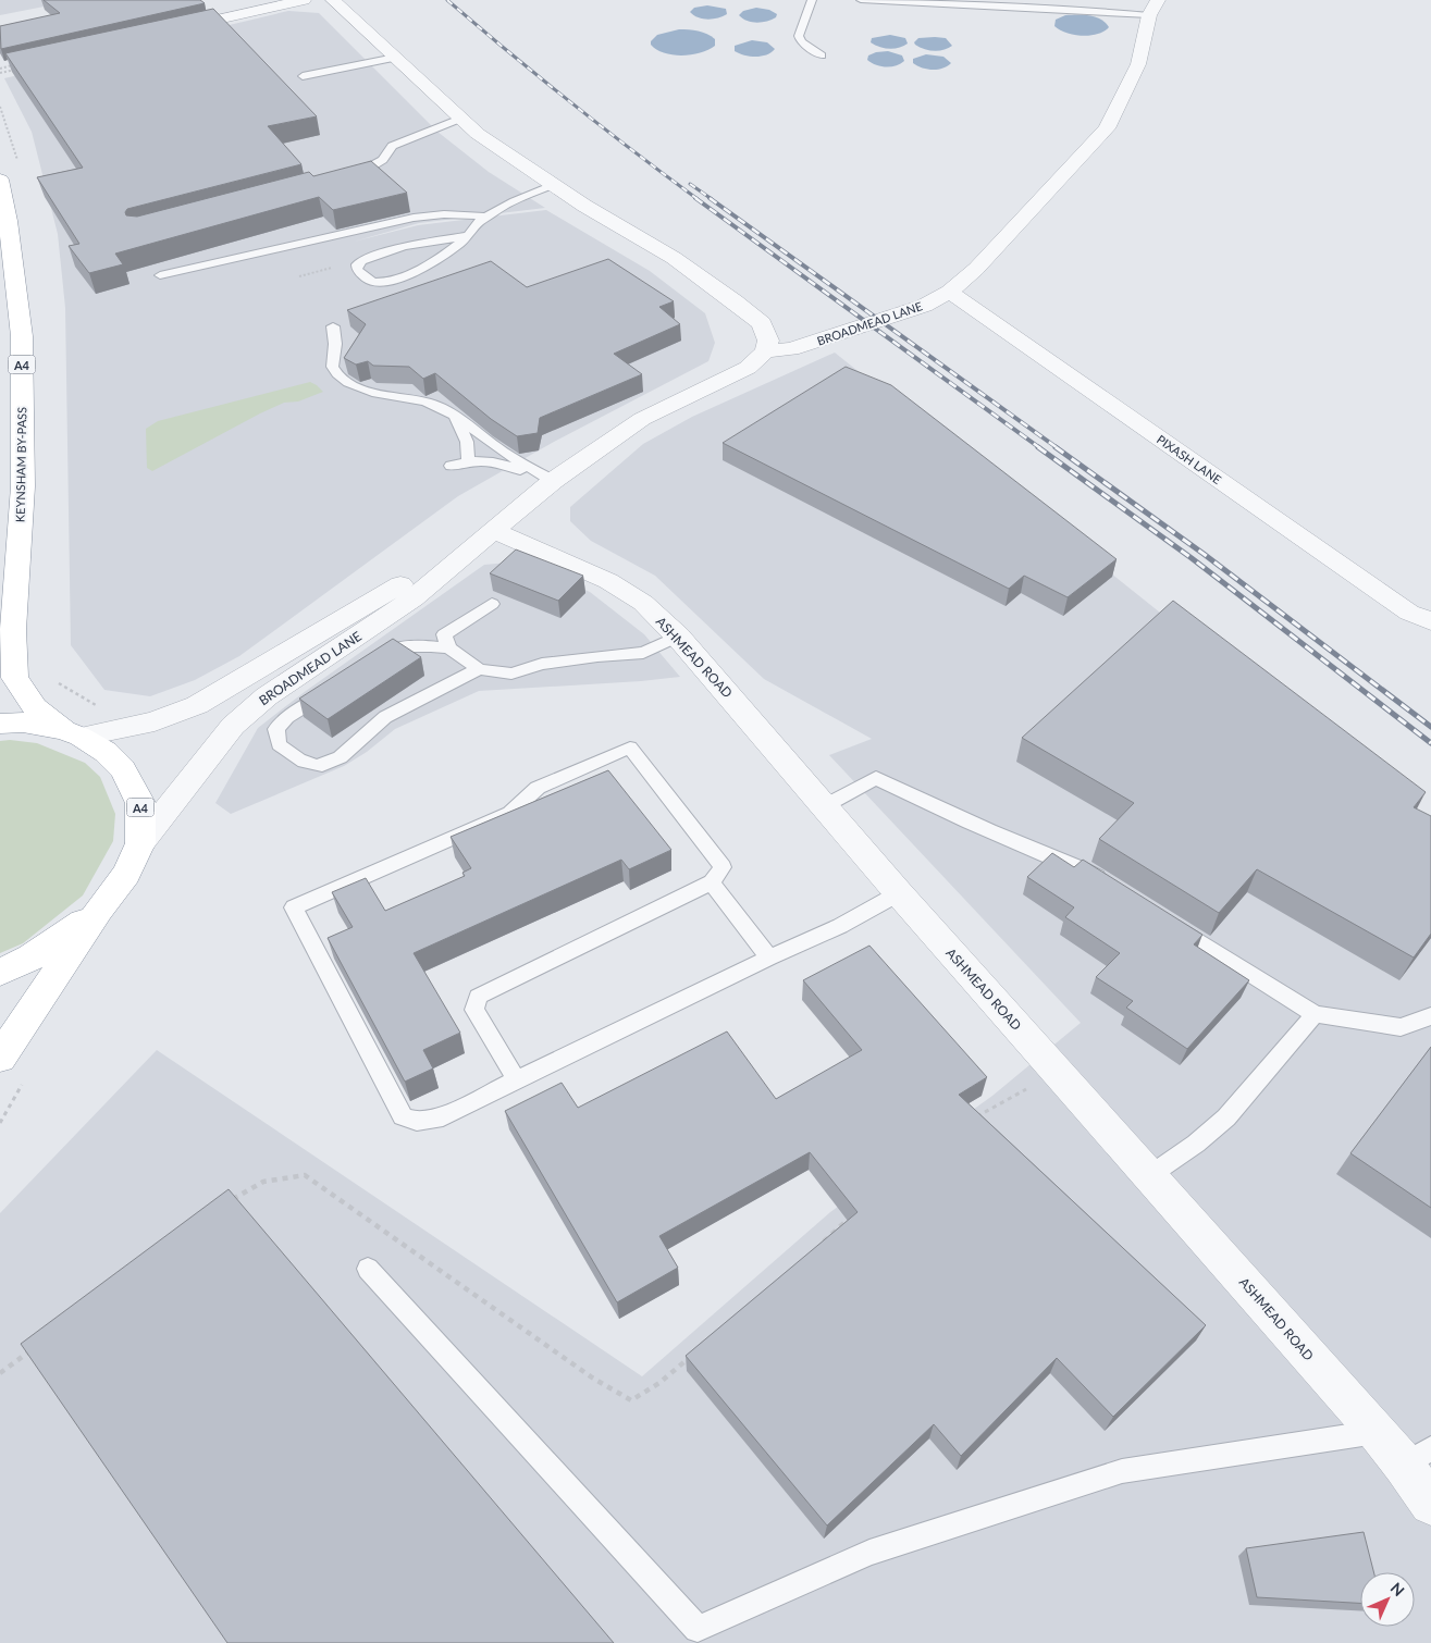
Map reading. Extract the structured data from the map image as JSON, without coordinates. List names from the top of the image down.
{
  "streets": {
    "highway": ["A4", "KEYNSHAM BY-PASS"],
    "street": ["BROADMEAD LANE", "PIXASH LANE", "ASHMEAD ROAD"]
  },
  "crossings": [
    ["BROADMEAD LANE", "A4"],
    ["BROADMEAD LANE", "PIXASH LANE"],
    ["BROADMEAD LANE", "KEYNSHAM BY-PASS"],
    ["BROADMEAD LANE", "ASHMEAD ROAD"],
    ["A4", "KEYNSHAM BY-PASS"]
  ],
  "north": "top right"
}
